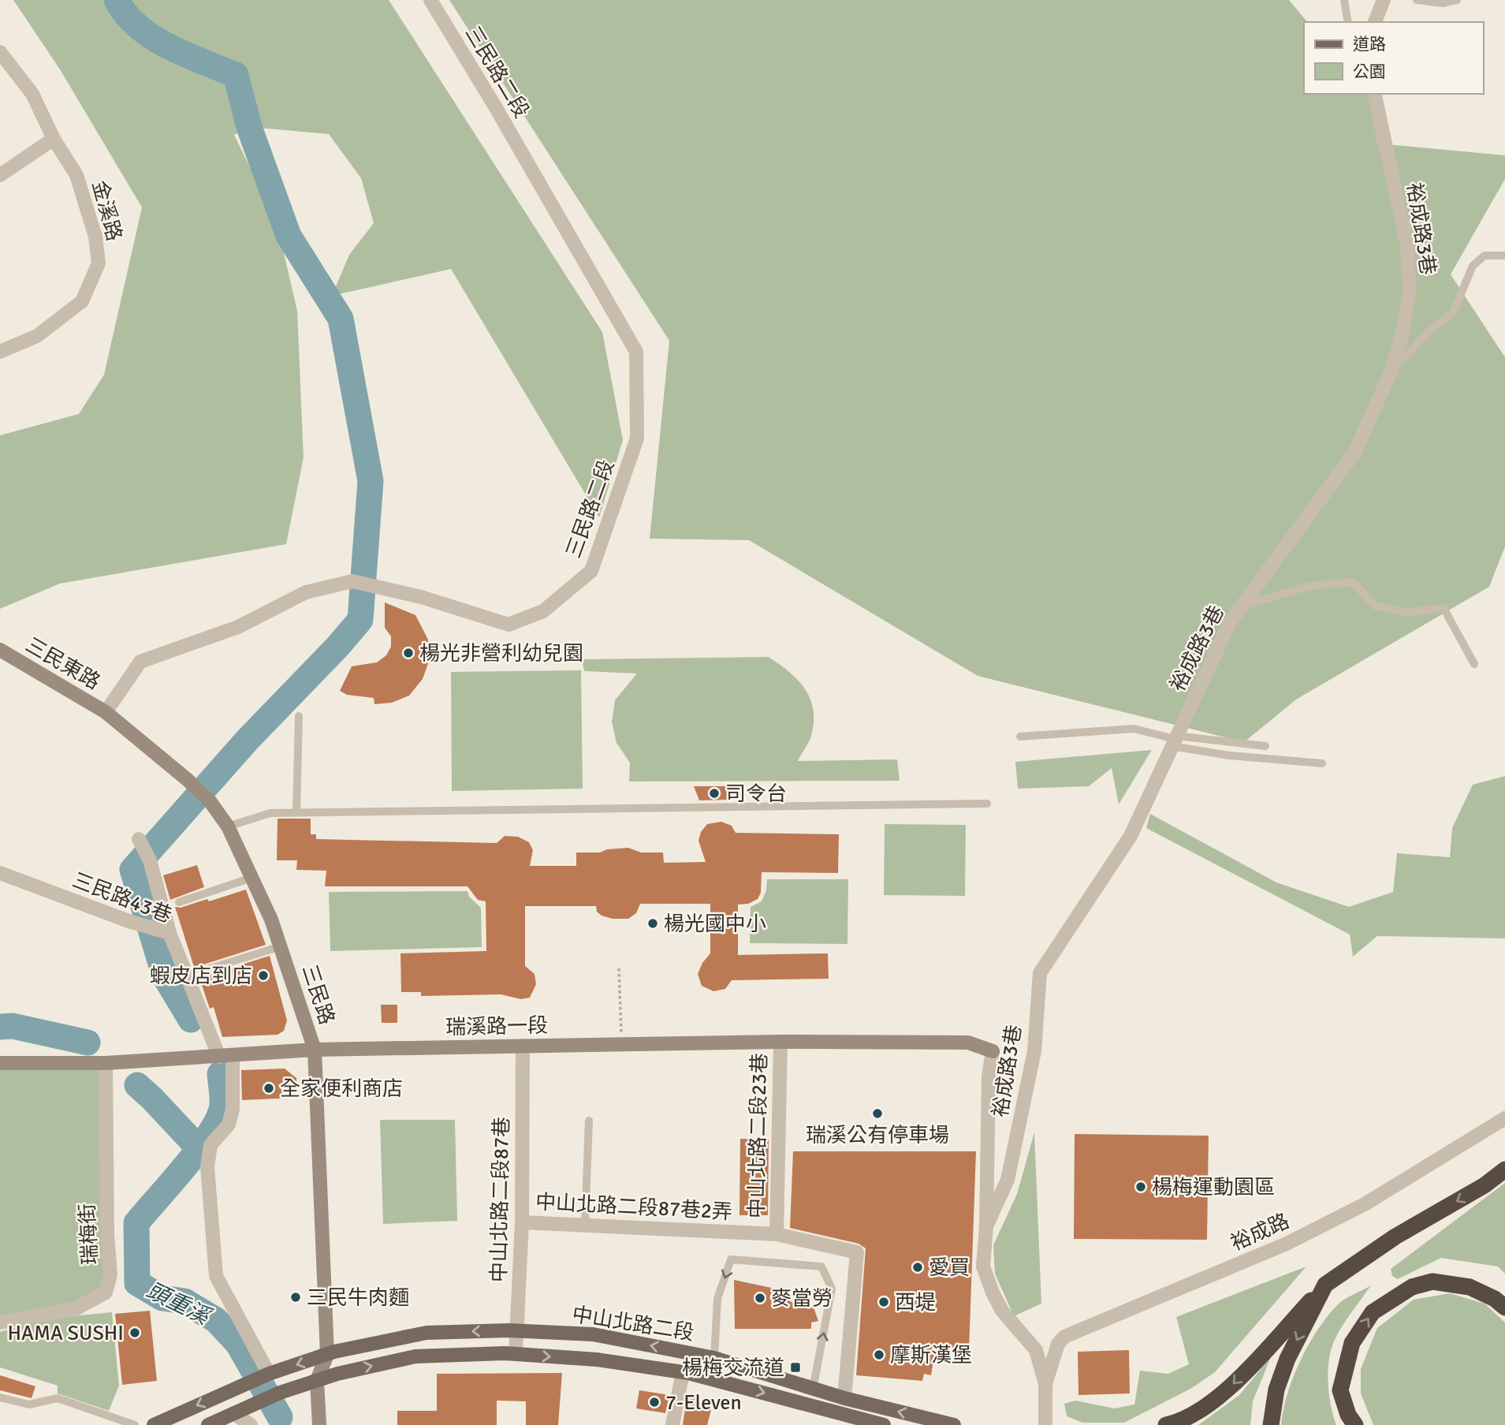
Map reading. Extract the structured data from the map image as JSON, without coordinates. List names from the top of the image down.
{
  "streets": {
    "main road": ["中山北路二段"],
    "street": [
      "三民路二段",
      "金溪路",
      "裕成路3巷",
      "三民東路",
      "三民路43巷",
      "三民路",
      "瑞溪路一段",
      "中山北路二段23巷",
      "中山北路二段87巷",
      "中山北路二段87巷2弄",
      "裕成路",
      "瑞梅街"
    ]
  },
  "crossings": [
    ["三民路二段", "三民東路"],
    ["三民路二段", "三民路"],
    ["裕成路3巷", "瑞溪路一段"],
    ["裕成路3巷", "裕成路"],
    ["三民東路", "三民路"],
    ["三民路43巷", "瑞溪路一段"],
    ["三民路", "瑞溪路一段"],
    ["三民路", "中山北路二段"],
    ["瑞溪路一段", "中山北路二段23巷"],
    ["瑞溪路一段", "中山北路二段87巷"],
    ["瑞溪路一段", "瑞梅街"],
    ["中山北路二段23巷", "中山北路二段87巷2弄"],
    ["中山北路二段23巷", "中山北路二段"],
    ["中山北路二段87巷", "中山北路二段87巷2弄"],
    ["中山北路二段87巷", "中山北路二段"]
  ],
  "water": ["頭重溪"],
  "places": {
    "other": [
      "楊光非營利幼兒園",
      "司令台",
      "楊光國中小",
      "蝦皮店到店",
      "全家便利商店",
      "瑞溪公有停車場",
      "楊梅運動園區",
      "愛買",
      "三民牛肉麵",
      "麥當勞",
      "西堤",
      "HAMA SUSHI",
      "摩斯漢堡",
      "7-Eleven"
    ],
    "transit": ["楊梅交流道"]
  },
  "legend": ["道路", "公園"]
}
